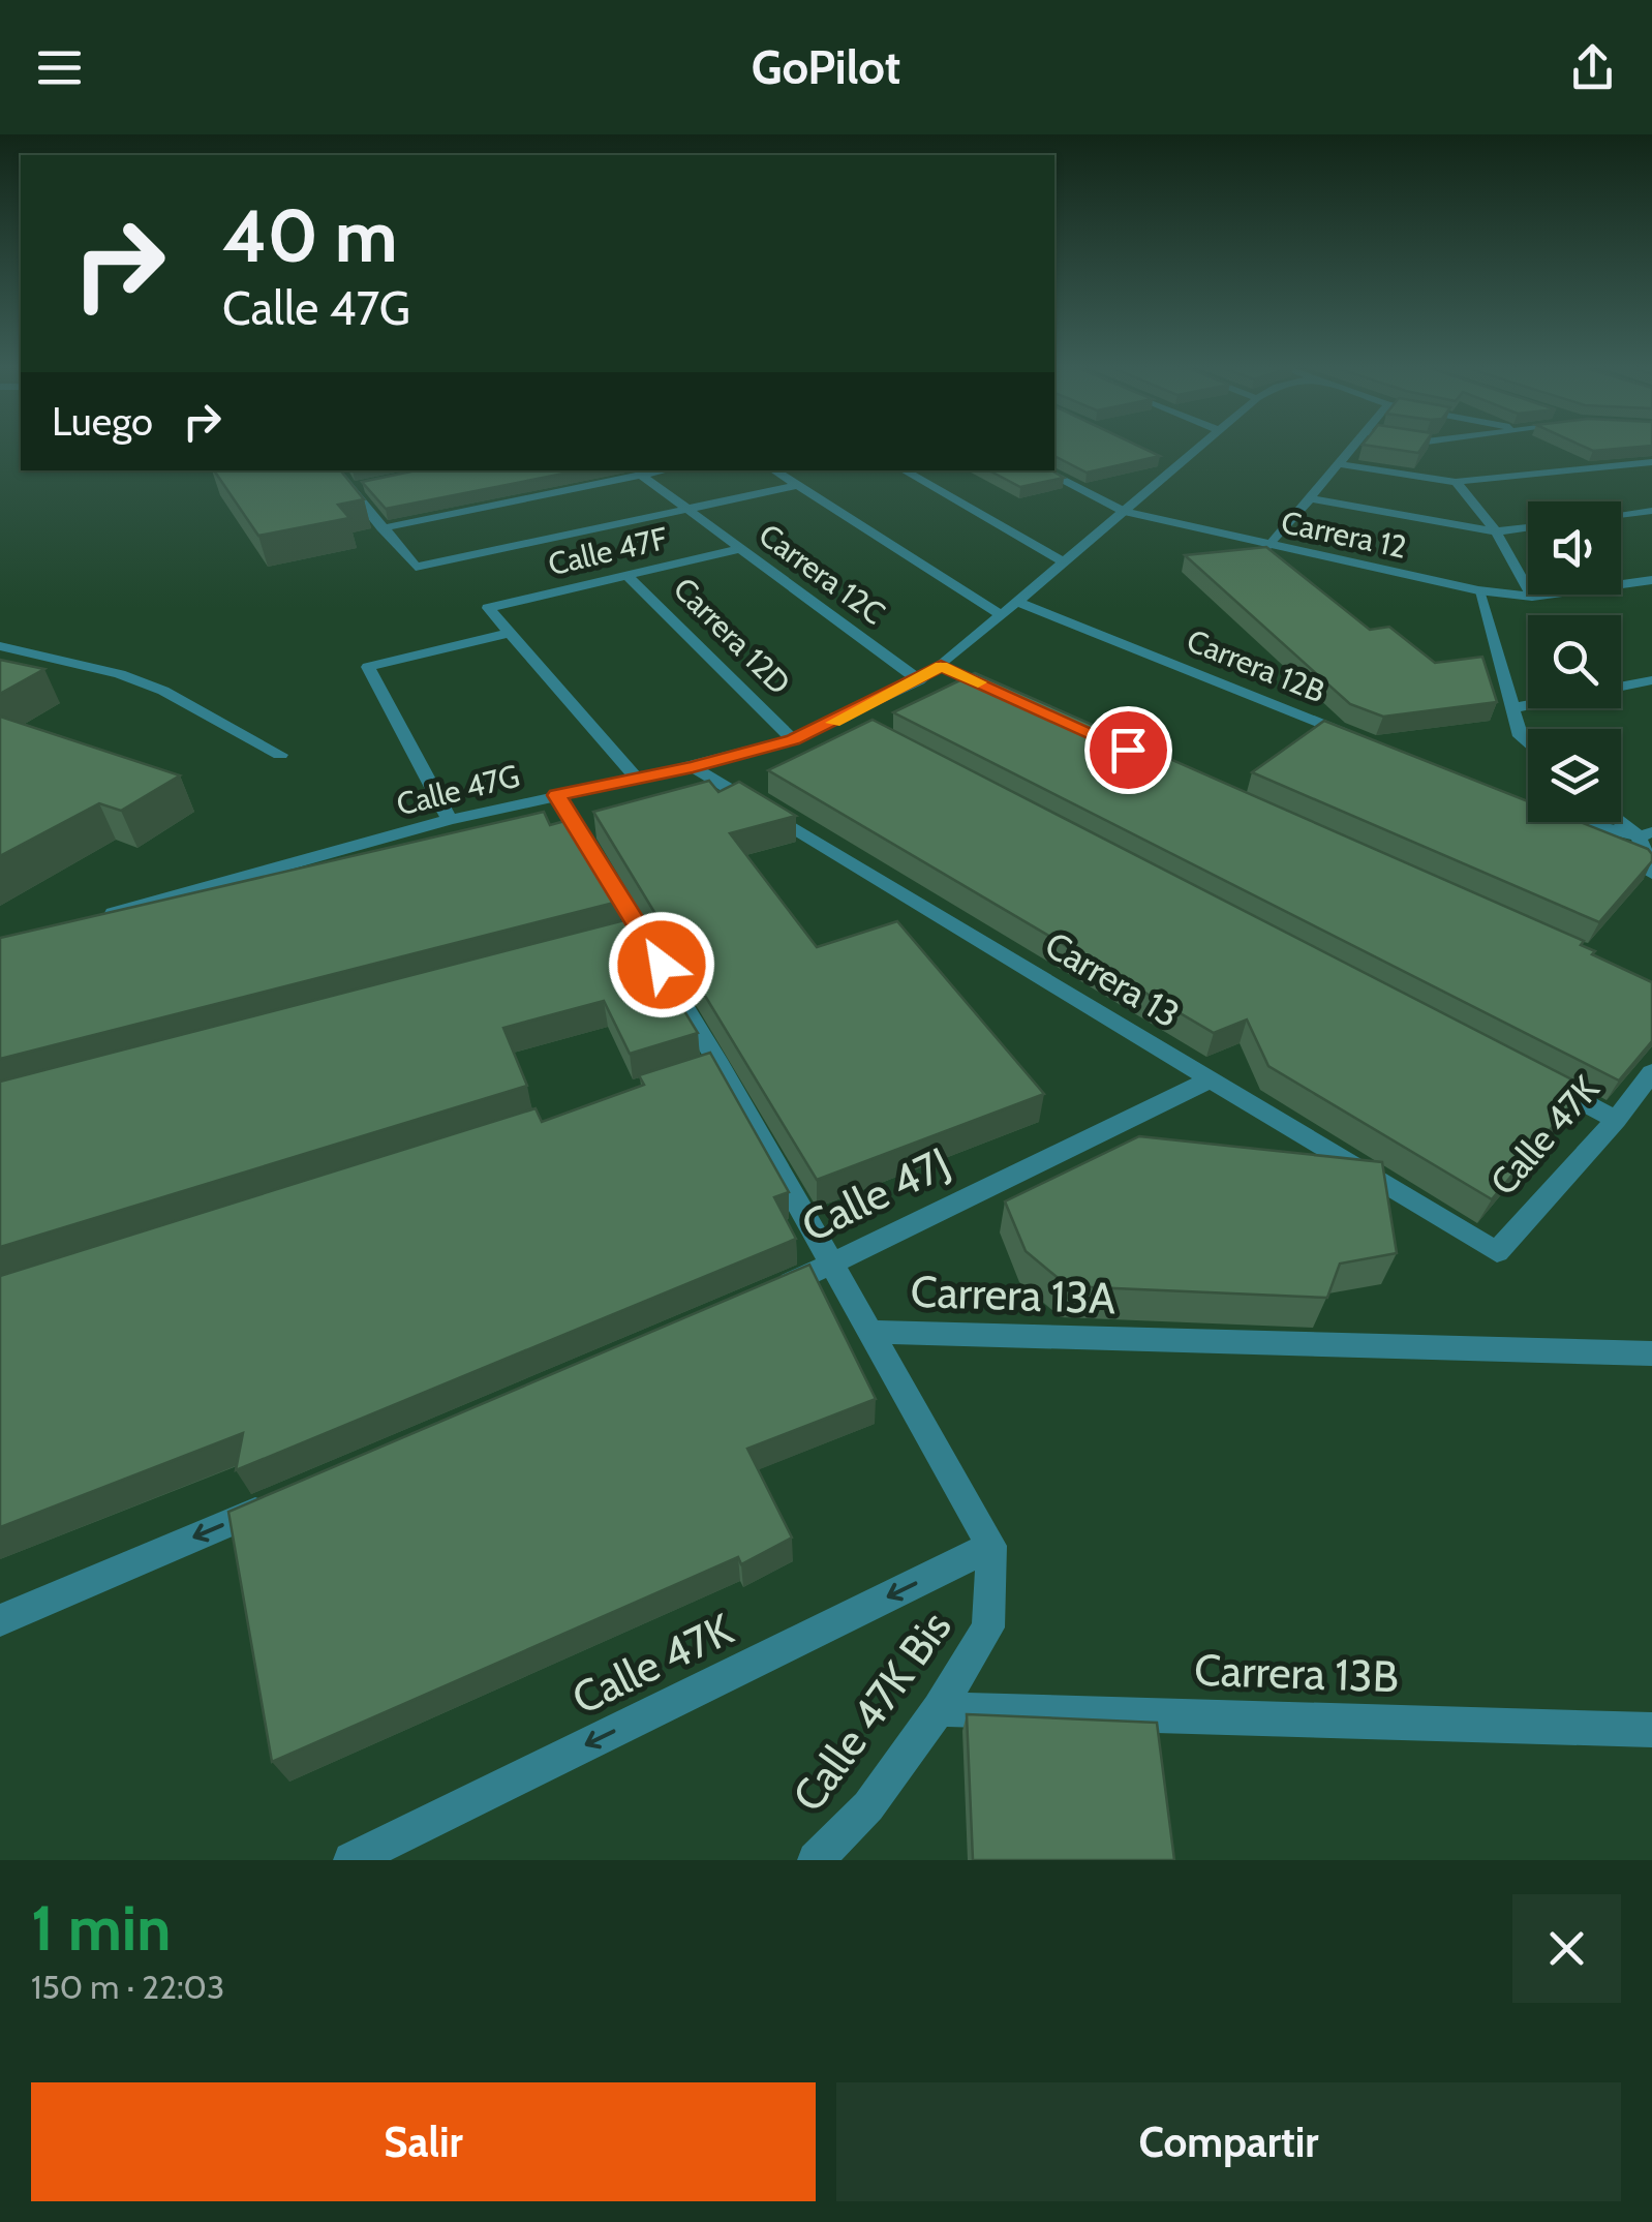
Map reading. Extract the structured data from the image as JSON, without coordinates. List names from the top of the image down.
{
  "streets": {
    "street": [
      "Carrera 12",
      "Calle 47F",
      "Carrera 12C",
      "Carrera 12D",
      "Carrera 12B",
      "Calle 47G",
      "Carrera 13",
      "Calle 47K",
      "Calle 47J",
      "Carrera 13A",
      "Carrera 13B",
      "Calle 47K Bis"
    ]
  },
  "crossings": [
    ["Carrera 12", "Calle 47G"],
    ["Calle 47F", "Carrera 12C"],
    ["Calle 47F", "Carrera 12D"],
    ["Carrera 12C", "Calle 47G"],
    ["Carrera 12D", "Calle 47G"],
    ["Carrera 12B", "Calle 47G"],
    ["Calle 47G", "Carrera 13"],
    ["Calle 47G", "Carrera 13A"],
    ["Carrera 13", "Calle 47K"],
    ["Carrera 13", "Calle 47J"],
    ["Calle 47K", "Calle 47K Bis"],
    ["Calle 47J", "Carrera 13A"],
    ["Carrera 13B", "Calle 47K Bis"]
  ],
  "one_way": ["Calle 47K"],
  "page": {
    "header": "GoPilot",
    "turn": ["40 m", "Calle 47G"],
    "then": "Luego",
    "heading": ["1 min", "150 m · 22:03"],
    "buttons": ["Salir", "Compartir"]
  }
}
